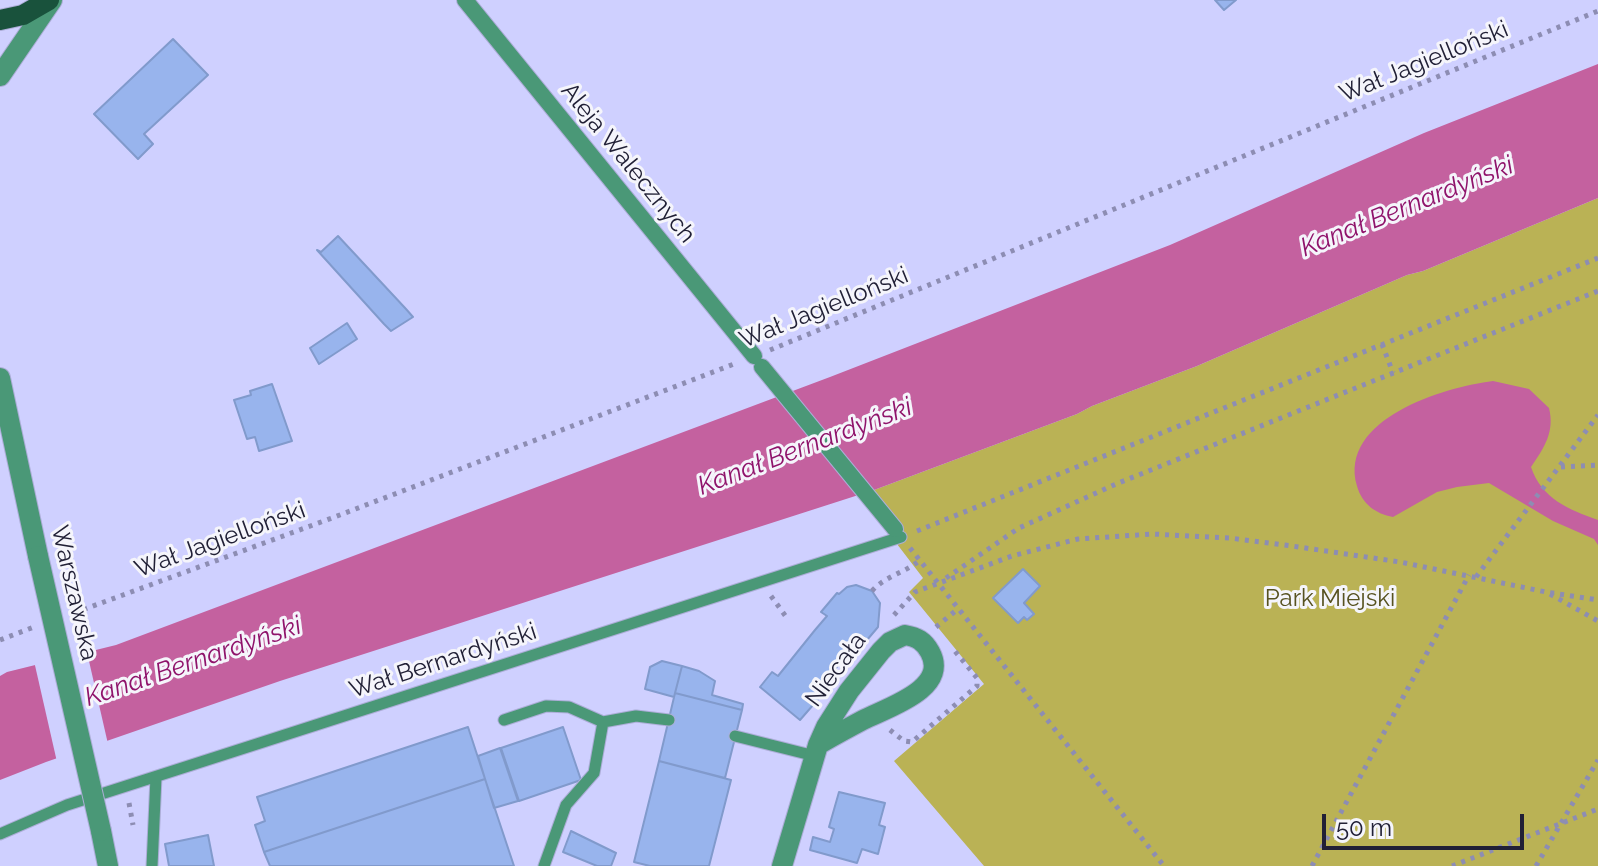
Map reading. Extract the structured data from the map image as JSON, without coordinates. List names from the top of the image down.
{
  "streets": {
    "street": ["Aleja Walecznych", "Warszawska", "Niecała"],
    "lane": ["Wał Bernardyński"],
    "path": ["Wał Jagielloński"]
  },
  "crossings": [
    ["Wał Jagielloński", "Aleja Walecznych"],
    ["Aleja Walecznych", "Wał Bernardyński"]
  ],
  "water": ["Kanał Bernardyński"],
  "parks": ["Park Miejski"],
  "scale_bar": "50 m"
}
